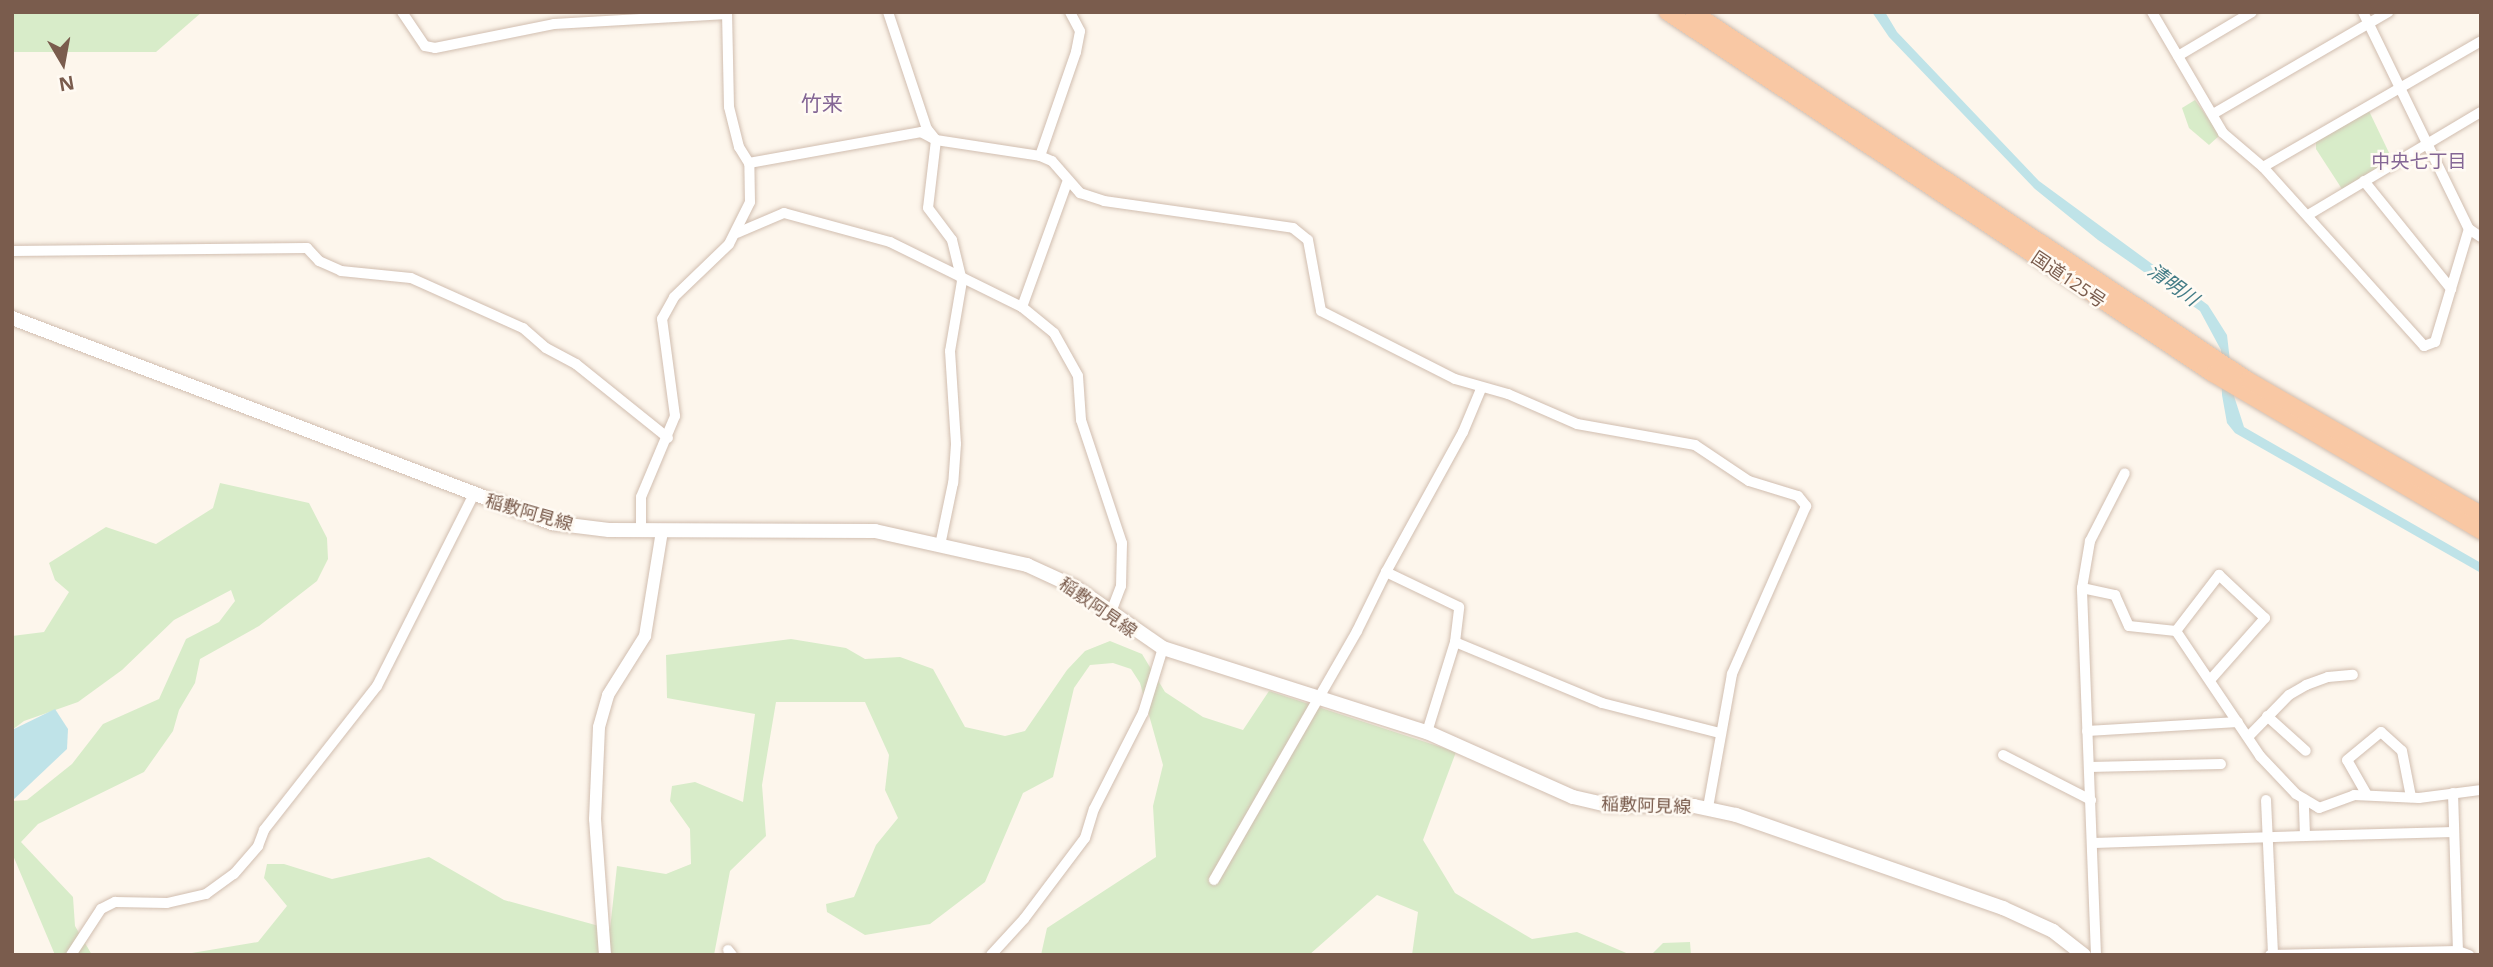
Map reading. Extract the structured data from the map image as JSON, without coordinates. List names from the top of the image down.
{
  "streets": {
    "highway": ["国道125号"],
    "main road": ["稲敷阿見線"]
  },
  "districts": ["竹来", "中央七丁目"],
  "water": ["清明川"],
  "north": "bottom"
}
